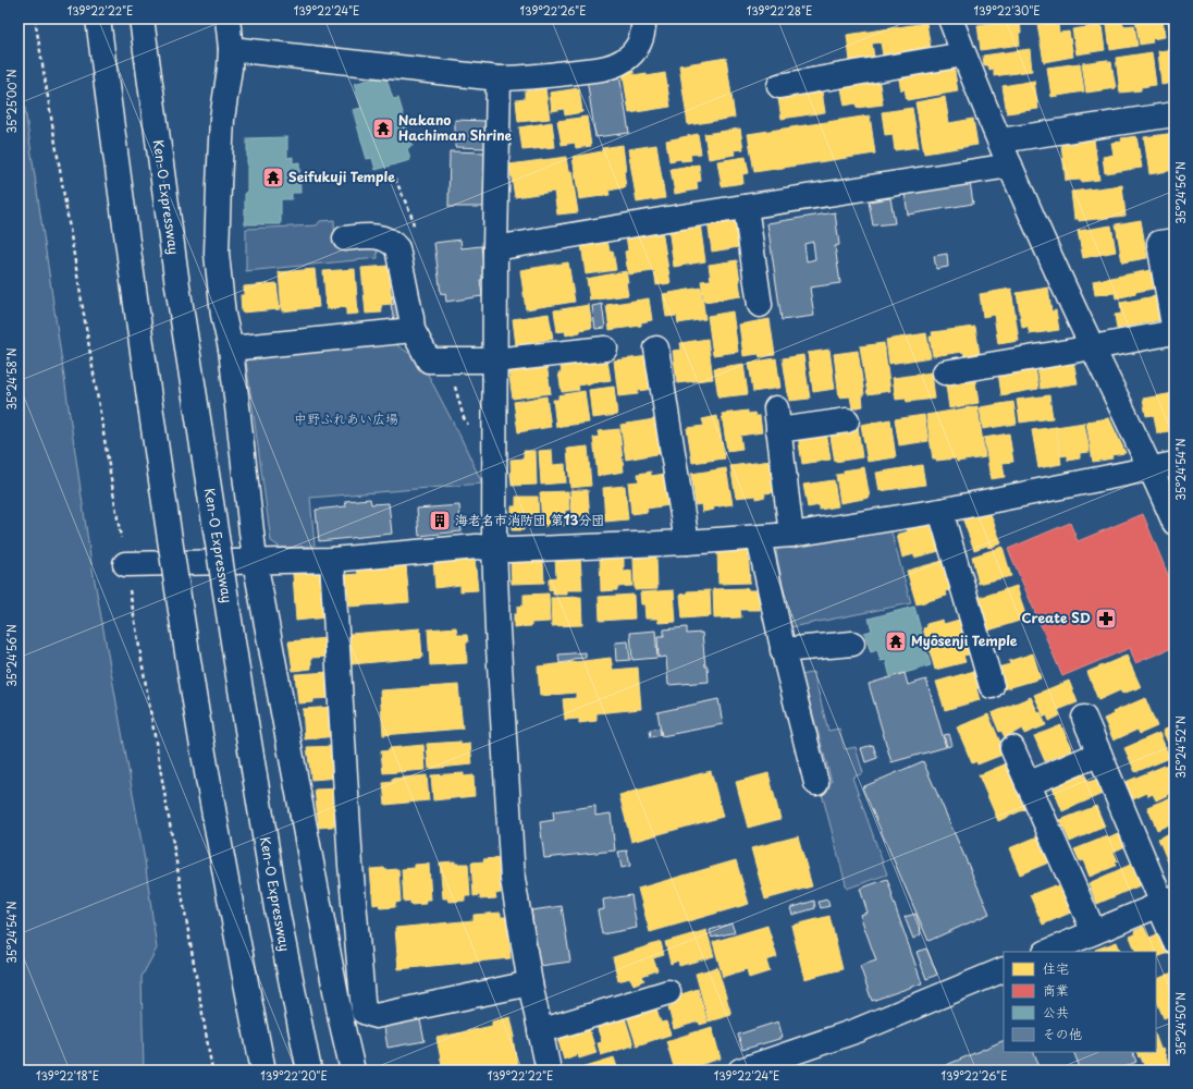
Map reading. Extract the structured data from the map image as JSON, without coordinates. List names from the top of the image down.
{
  "streets": {
    "main road": ["Ken-O Expressway"]
  },
  "parks": ["中野ふれあい広場"],
  "places": {
    "temple": ["Nakano Hachiman Shrine", "Seifukuji Temple", "Myōsenji Temple"],
    "building": ["海老名市消防団 第13分団"],
    "pharmacy": ["Create SD"]
  },
  "legend": [
    "住宅",
    "商業",
    "公共",
    "その他"
  ],
  "coordinates": [
    "139°22'22\"E",
    "139°22'24\"E",
    "139°22'26\"E",
    "139°22'28\"E",
    "139°22'30\"E",
    "35°25'00\"N",
    "35°24'56\"N",
    "35°24'58\"N",
    "35°24'54\"N",
    "35°24'52\"N",
    "35°24'50\"N",
    "139°22'18\"E",
    "139°22'20\"E"
  ]
}
